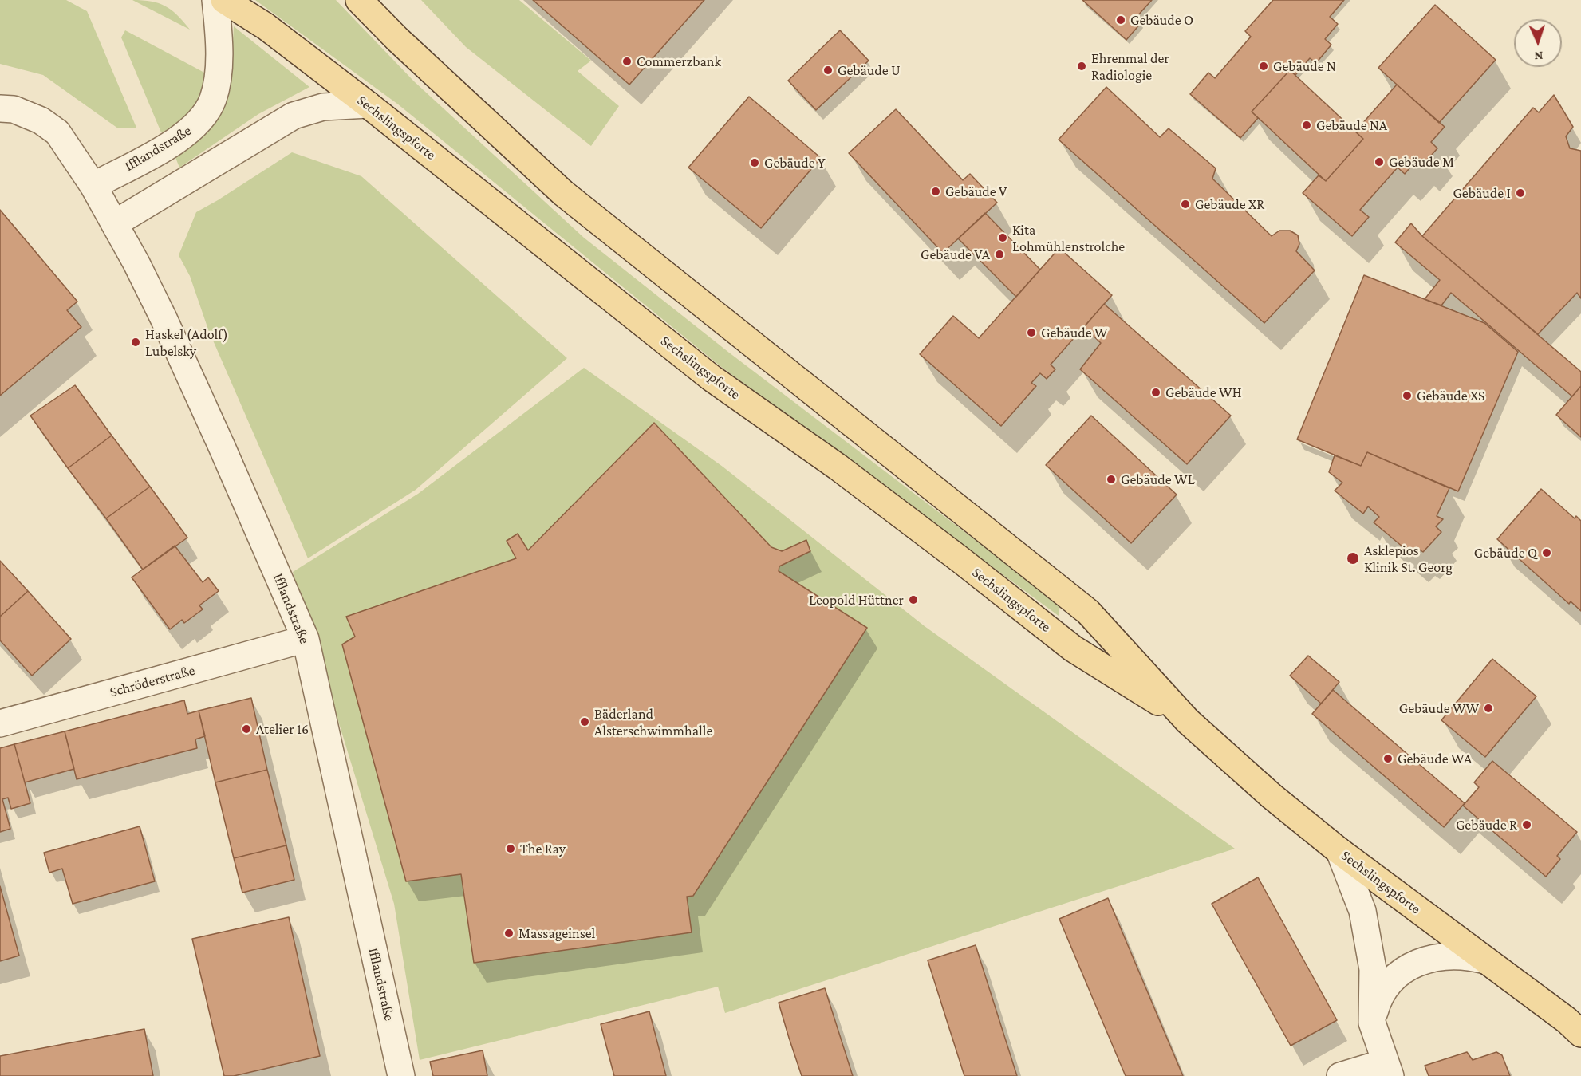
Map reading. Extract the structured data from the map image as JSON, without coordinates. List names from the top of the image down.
{
  "streets": {
    "main road": ["Sechslingspforte"],
    "street": ["Ifflandstraße", "Schröderstraße"]
  },
  "crossings": [
    ["Ifflandstraße", "Schröderstraße"]
  ],
  "places": [
    "Gebäude O",
    "Commerzbank",
    "Ehrenmal der Radiologie",
    "Gebäude N",
    "Gebäude U",
    "Gebäude NA",
    "Gebäude M",
    "Gebäude Y",
    "Gebäude V",
    "Gebäude I",
    "Gebäude XR",
    "Kita Lohmühlenstrolche",
    "Gebäude VA",
    "Gebäude W",
    "Haskel (Adolf) Lubelsky",
    "Gebäude WH",
    "Gebäude XS",
    "Gebäude WL",
    "Gebäude Q",
    "Asklepios Klinik St. Georg",
    "Leopold Hüttner",
    "Gebäude WW",
    "Bäderland Alsterschwimmhalle",
    "Atelier 16",
    "Gebäude WA",
    "Gebäude R",
    "The Ray",
    "Massageinsel"
  ],
  "north": "bottom"
}
